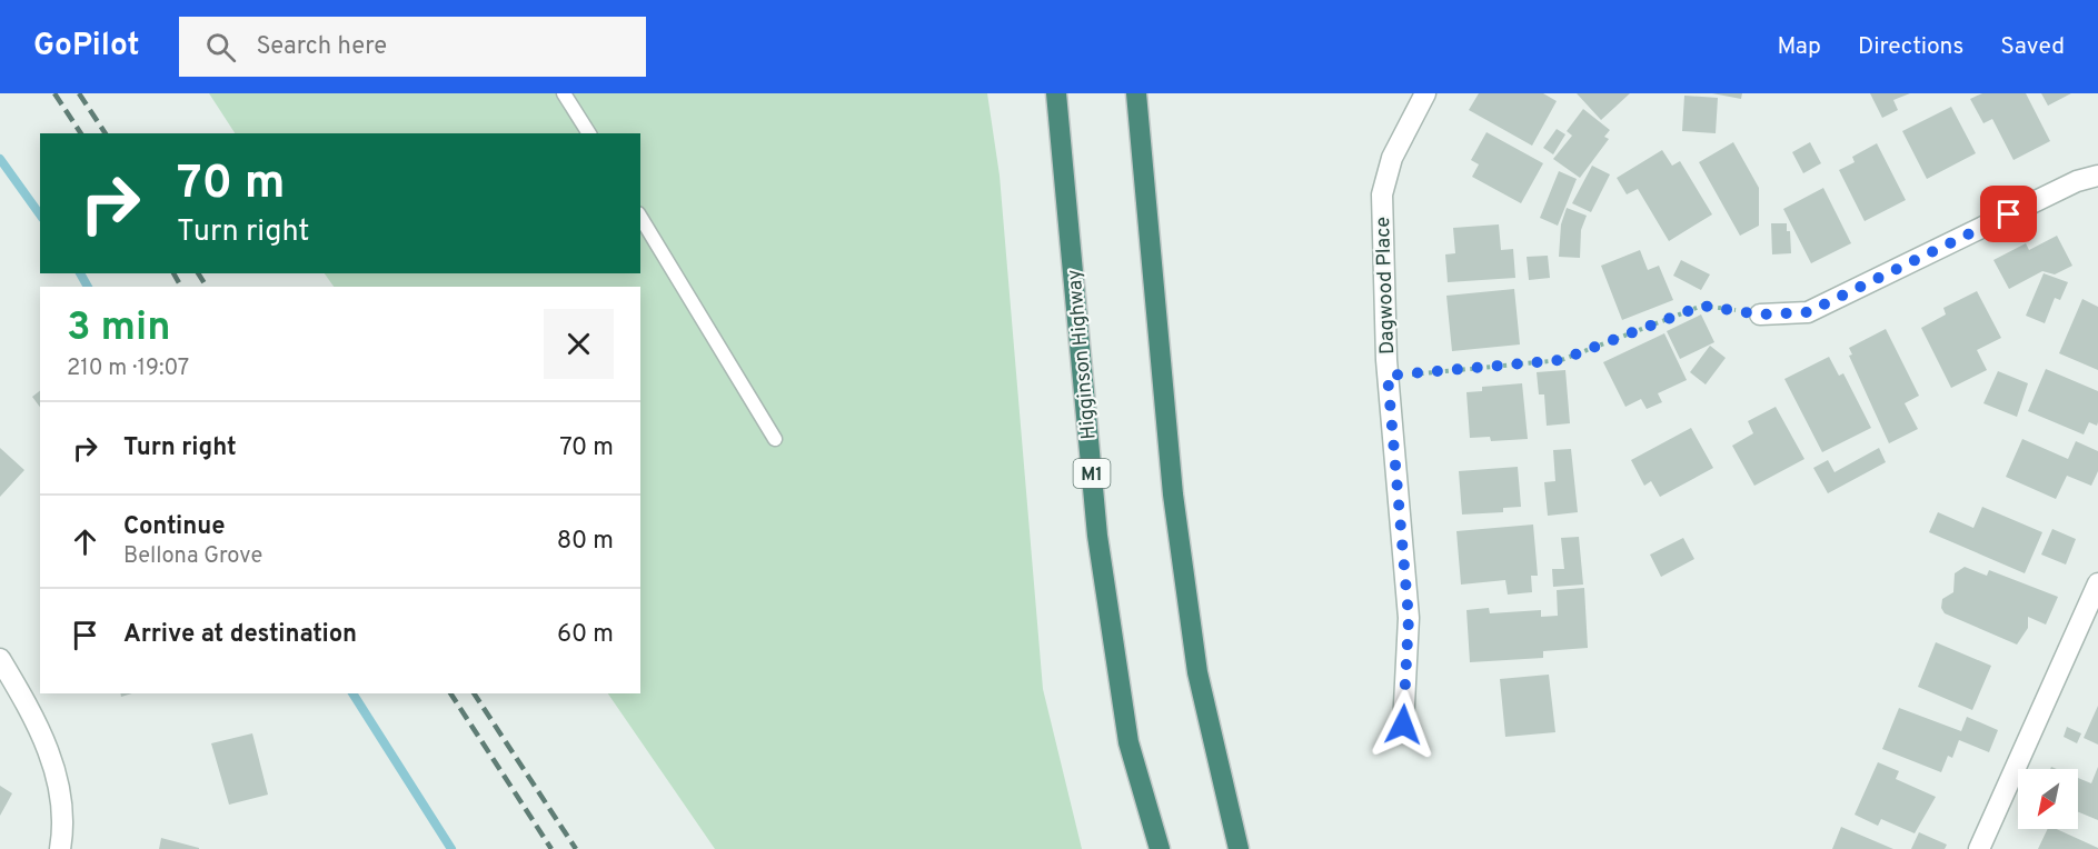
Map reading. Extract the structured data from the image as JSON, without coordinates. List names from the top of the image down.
{
  "streets": {
    "highway": ["Higginson Highway", "M1"],
    "street": ["Dagwood Place"]
  },
  "north": "bottom left",
  "page": {
    "header": "GoPilot",
    "search": "Search here",
    "nav": ["Map", "Directions", "Saved"],
    "turn": ["70 m", "Turn right"],
    "heading": ["3 min", "210 m · 19:07"],
    "list": [
      {
        "name": "Turn right",
        "value": "70 m"
      },
      {
        "name": "Continue",
        "note": "Bellona Grove",
        "value": "80 m"
      },
      {
        "name": "Arrive at destination",
        "value": "60 m"
      }
    ]
  }
}
